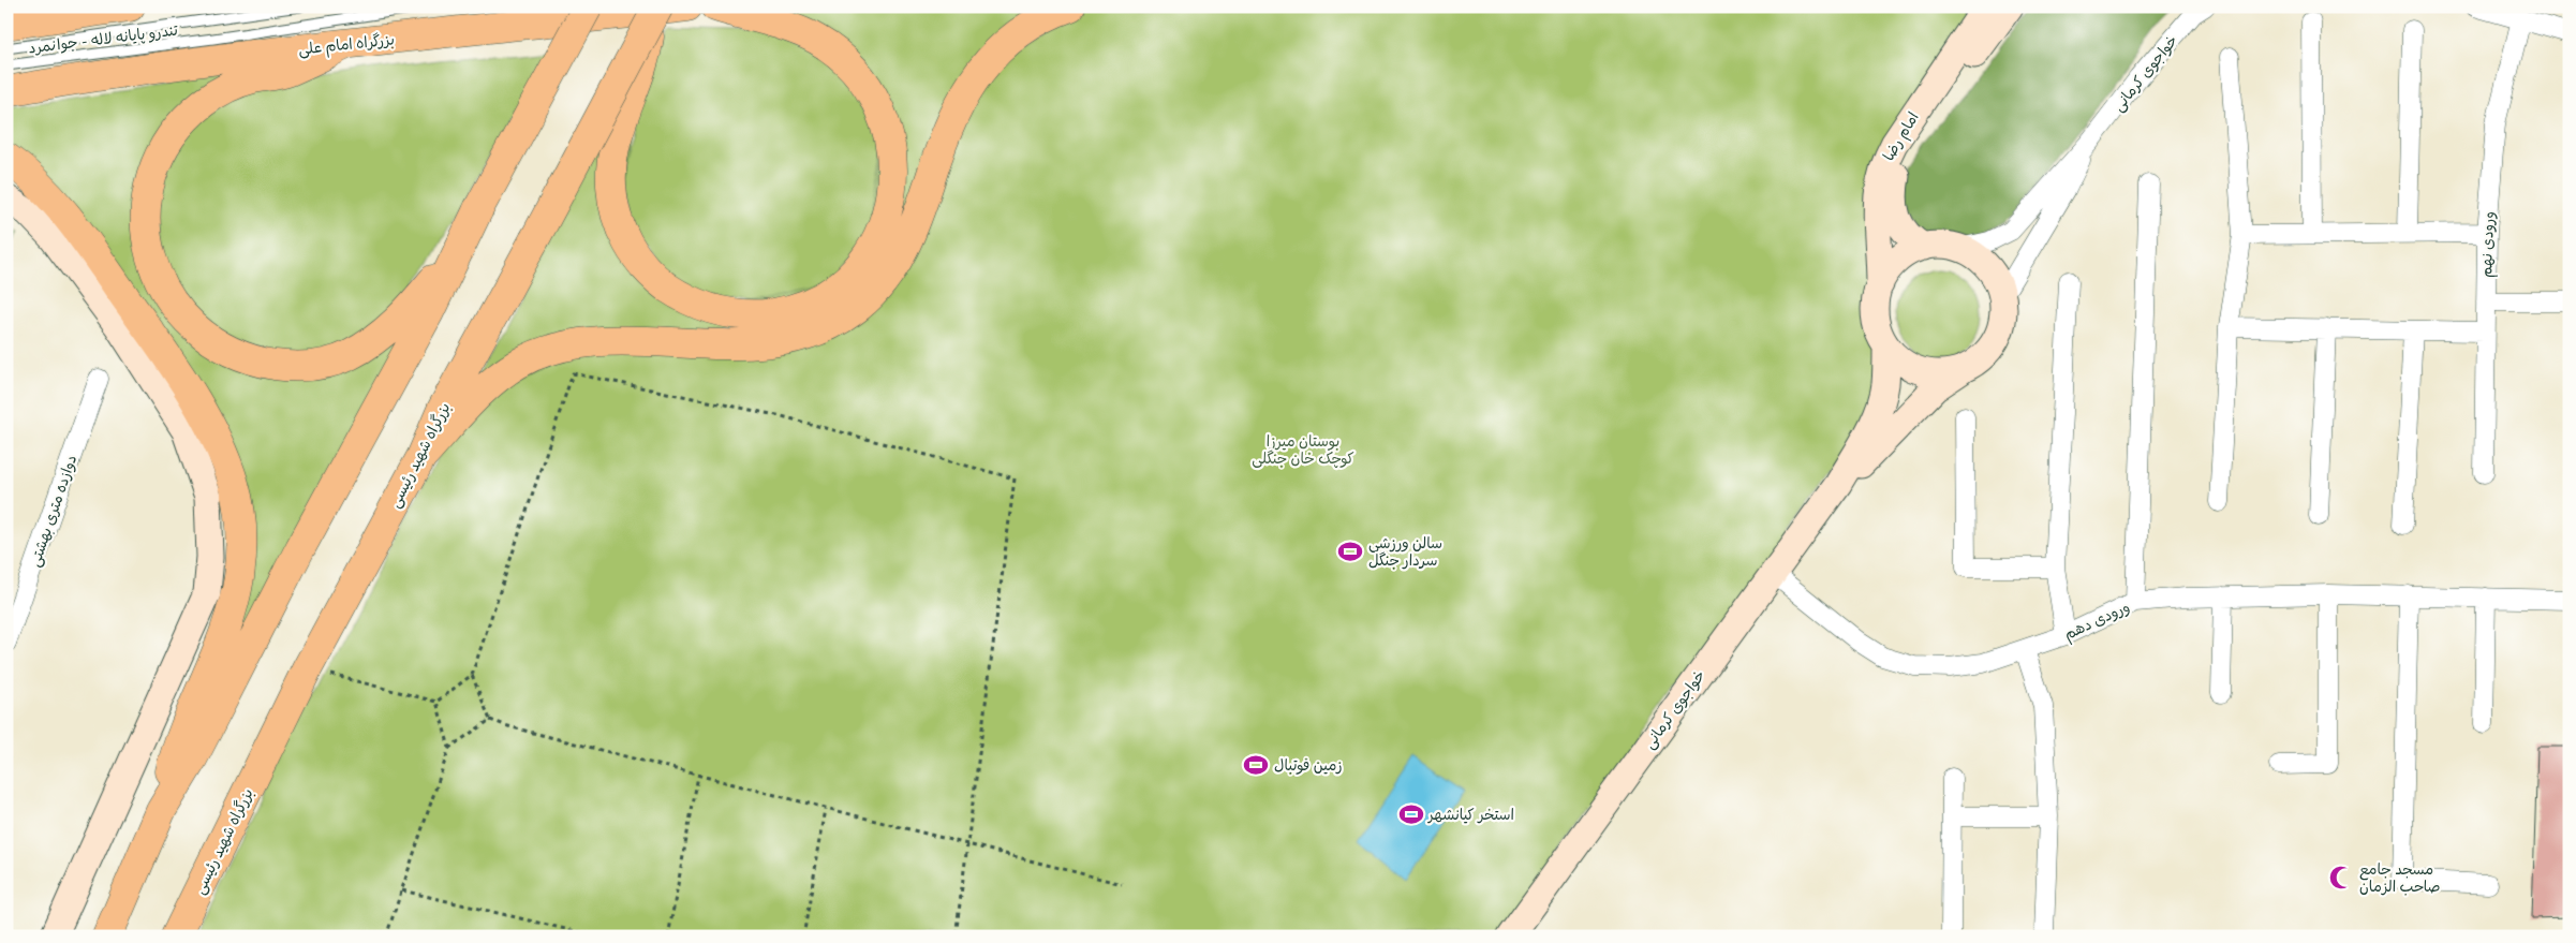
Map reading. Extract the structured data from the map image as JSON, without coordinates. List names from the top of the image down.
{
  "streets": {
    "highway": ["بزرگراه امام علی", "بزرگراه شهید رئیسی"],
    "main road": ["خواجوی کرمانی", "امام رضا"],
    "street": ["ورودی نهم", "دوازده متری بهشتی", "ورودی دهم"],
    "lane": ["تندرو پایانه لاله - جوانمرد"]
  },
  "crossings": [
    ["خواجوی کرمانی", "ورودی دهم"]
  ],
  "parks": ["بوستان میرزا کوچک خان جنگلی"],
  "places": {
    "sports": ["سالن ورزشی سردار جنگل", "زمین فوتبال", "استخر کیانشهر"],
    "mosque": ["مسجد جامع صاحب الزمان"]
  }
}
